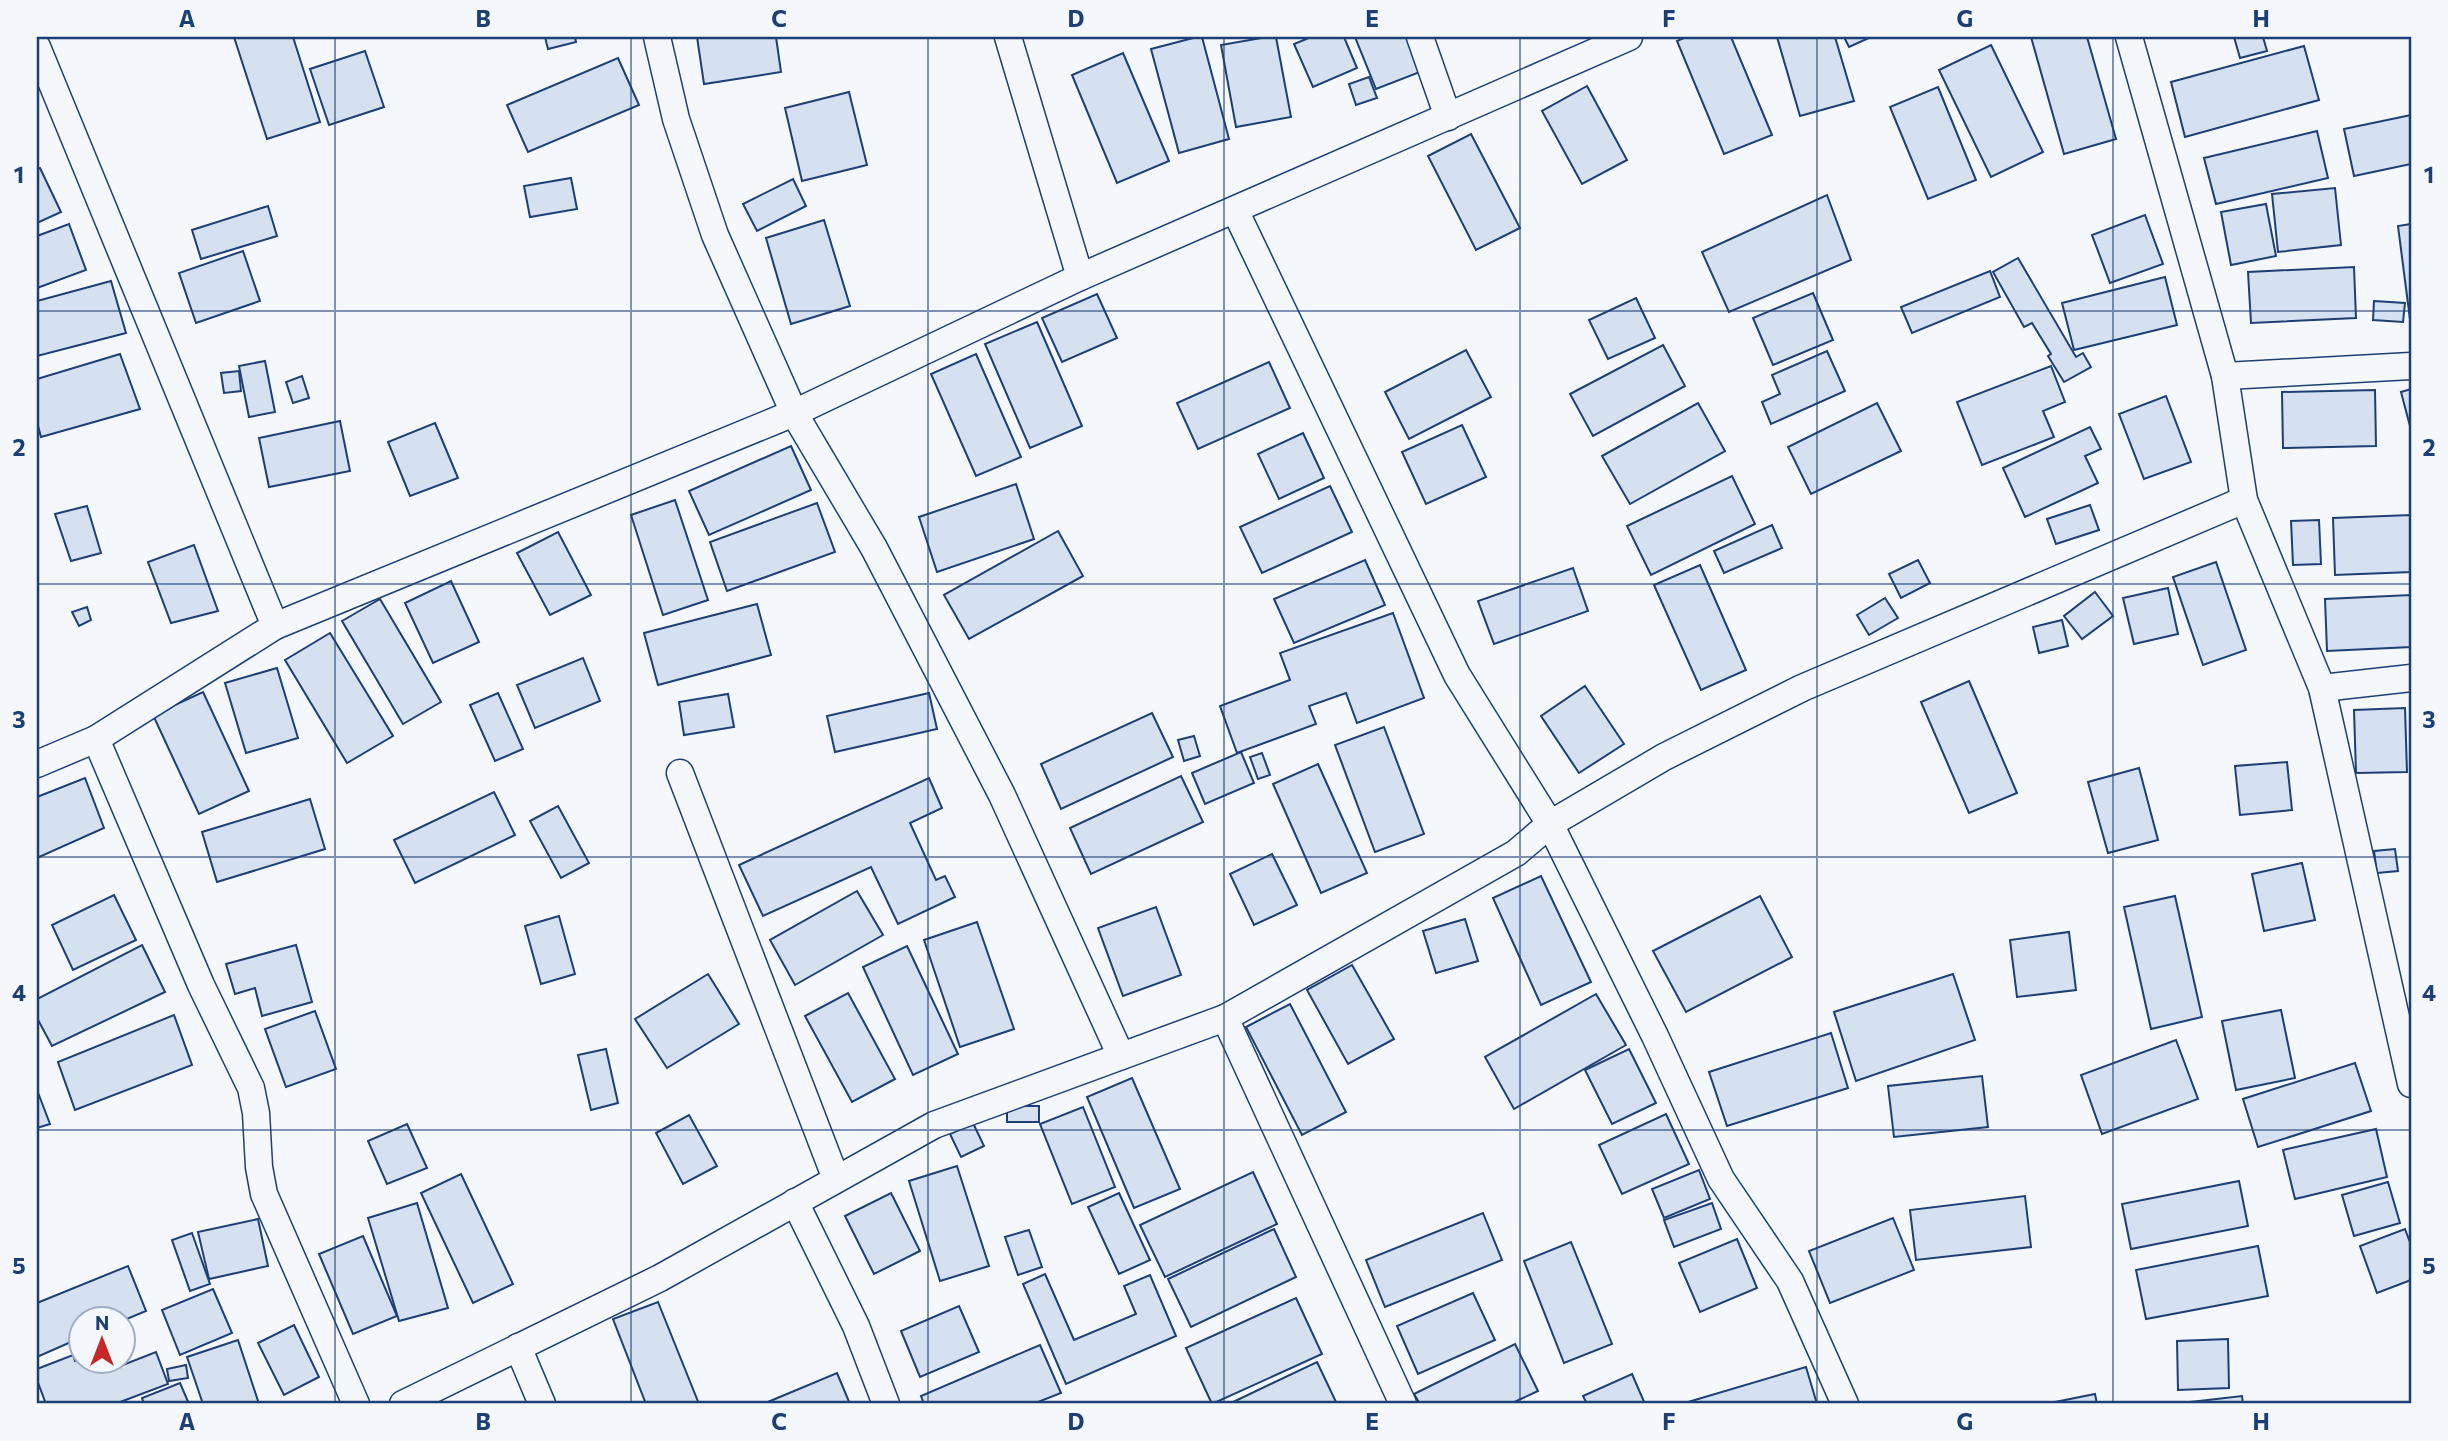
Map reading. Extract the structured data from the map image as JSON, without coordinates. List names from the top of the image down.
{
  "north": "top",
  "grid": {
    "columns": [
      "A",
      "B",
      "C",
      "D",
      "E",
      "F",
      "G",
      "H"
    ],
    "rows": [
      "1",
      "2",
      "3",
      "4",
      "5"
    ]
  }
}
